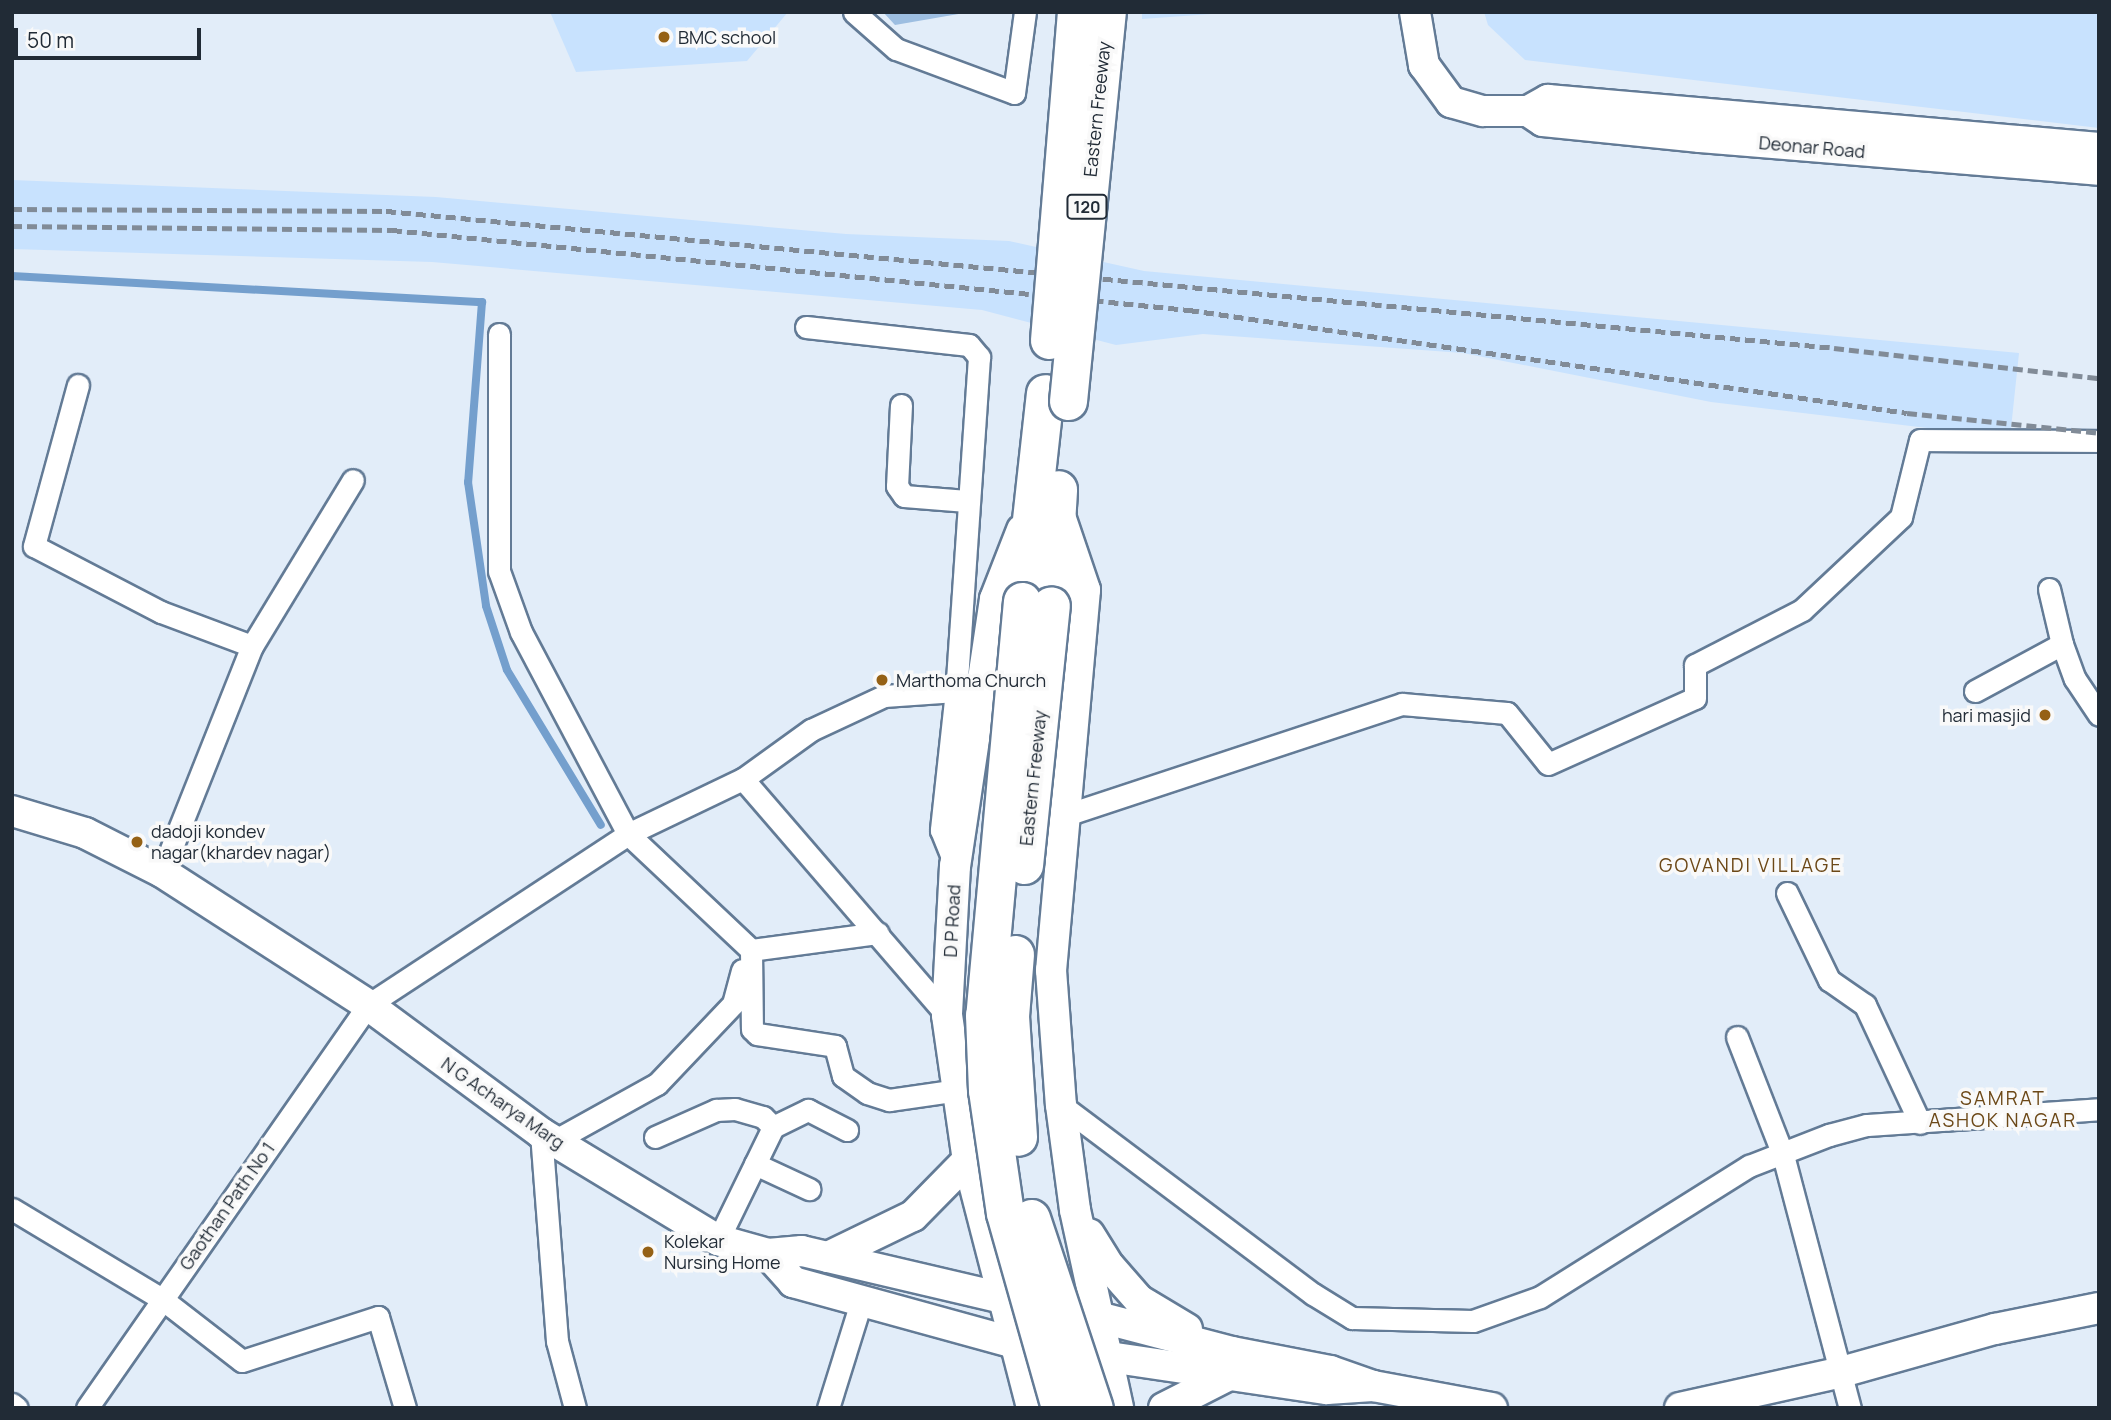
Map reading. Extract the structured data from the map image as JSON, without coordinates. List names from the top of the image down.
{
  "streets": {
    "highway": ["Eastern Freeway", "120"],
    "main road": ["Deonar Road", "D P Road", "N G Acharya Marg"],
    "street": ["Gaothan Path No 1"]
  },
  "crossings": [
    ["Eastern Freeway", "D P Road"],
    ["N G Acharya Marg", "Gaothan Path No 1"]
  ],
  "districts": ["GOVANDI VILLAGE", "SAMRAT ASHOK NAGAR"],
  "places": [
    "BMC school",
    "Marthoma Church",
    "hari masjid",
    "dadoji kondev nagar(khardev nagar)",
    "Kolekar Nursing Home"
  ],
  "scale_bar": "50 m"
}
